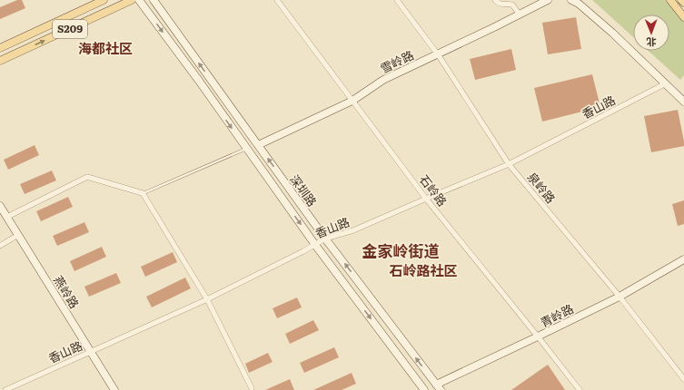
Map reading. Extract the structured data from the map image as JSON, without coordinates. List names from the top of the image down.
{
  "streets": {
    "main road": ["S209"],
    "street": [
      "雪岭路",
      "香山路",
      "泉岭路",
      "深圳路",
      "石岭路",
      "燕岭路",
      "青岭路"
    ]
  },
  "crossings": [
    ["雪岭路", "泉岭路"],
    ["雪岭路", "深圳路"],
    ["雪岭路", "石岭路"],
    ["香山路", "泉岭路"],
    ["香山路", "深圳路"],
    ["香山路", "石岭路"],
    ["香山路", "燕岭路"],
    ["泉岭路", "青岭路"],
    ["深圳路", "青岭路"],
    ["石岭路", "青岭路"]
  ],
  "districts": ["海都社区", "金家岭街道", "石岭路社区"],
  "north": "bottom"
}
